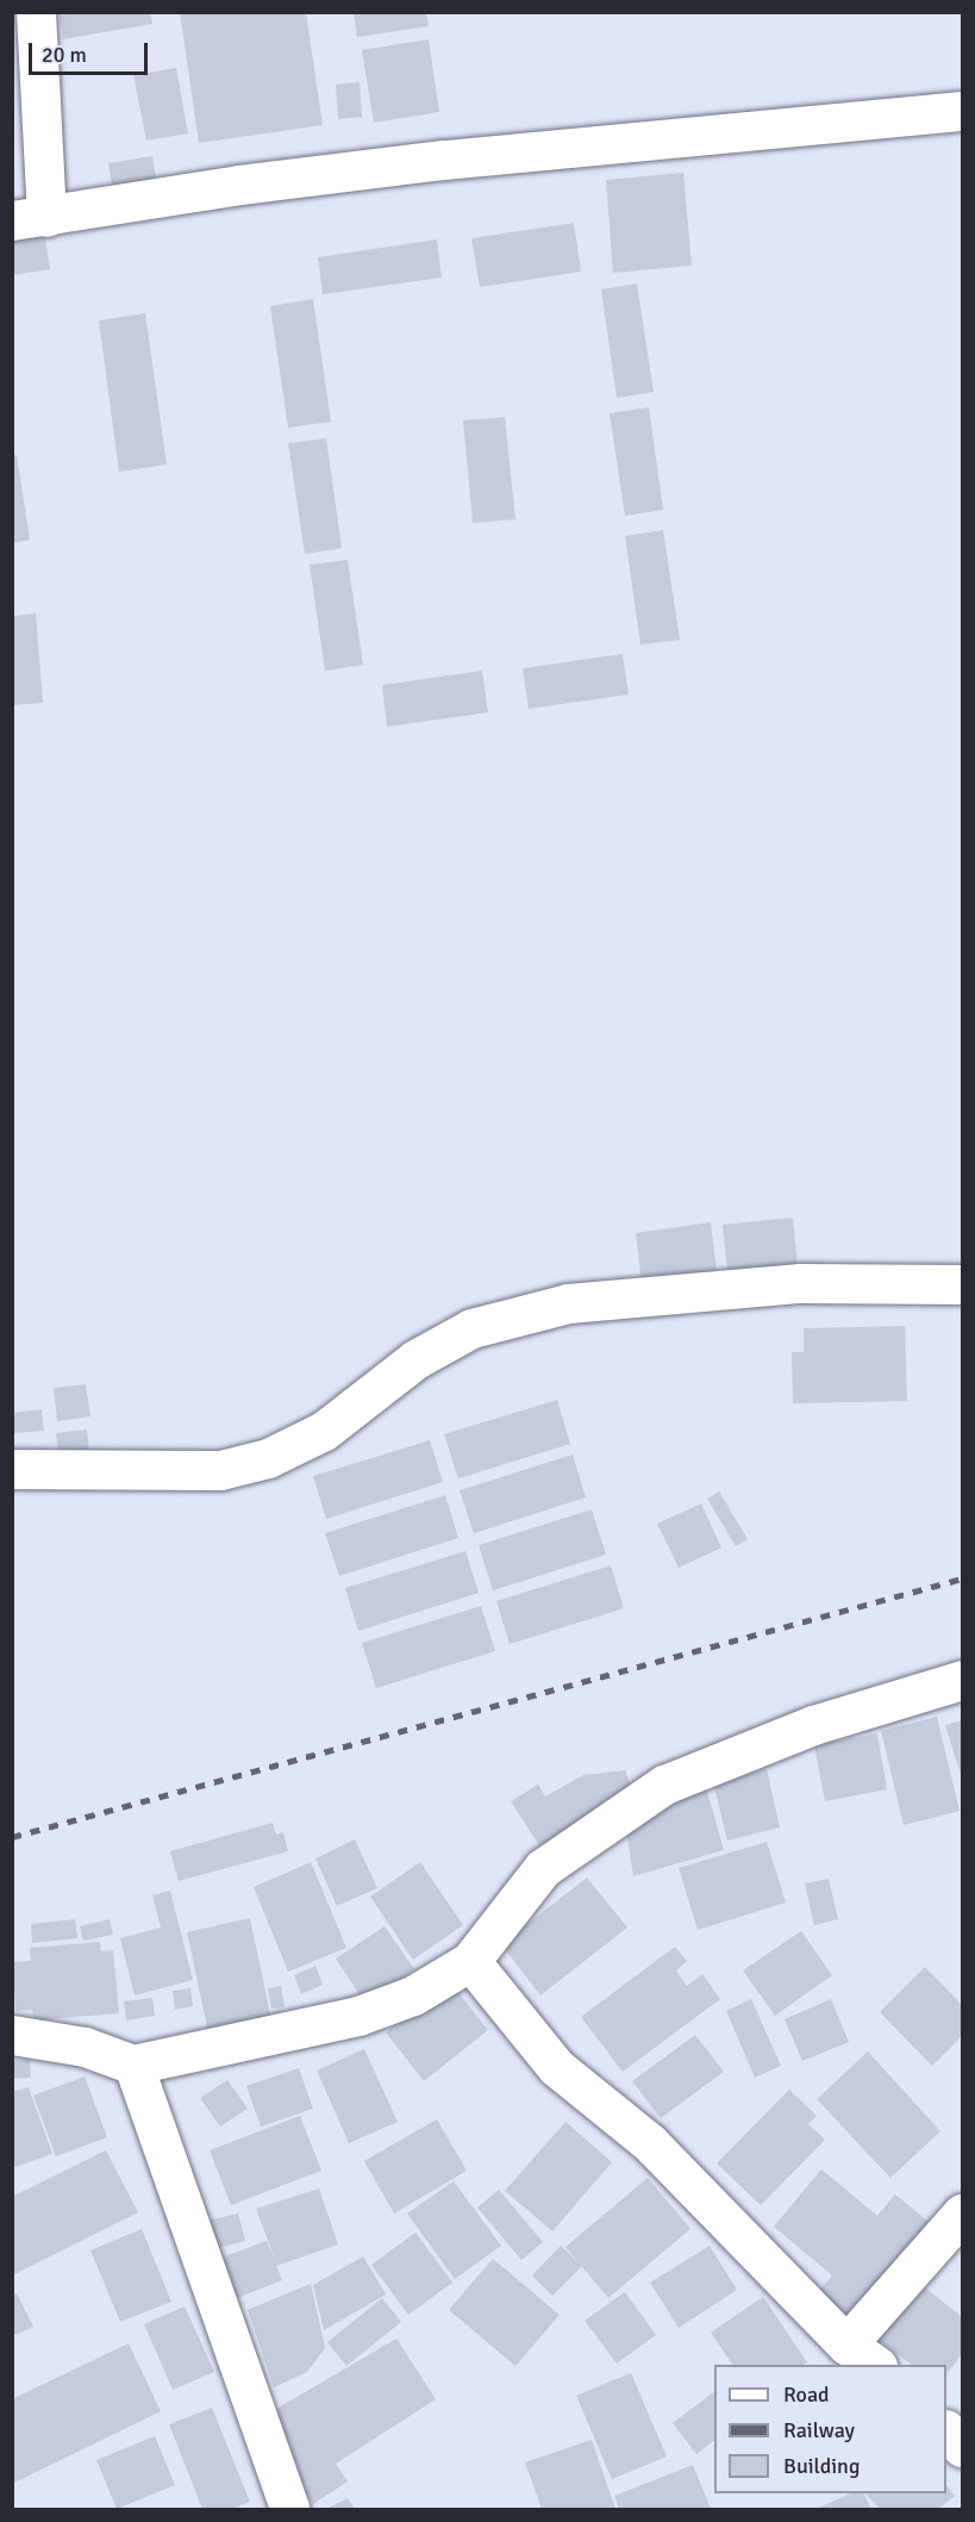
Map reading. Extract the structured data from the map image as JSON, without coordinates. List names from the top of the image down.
{
  "legend": ["Road", "Railway", "Building"],
  "scale_bar": "20 m"
}
